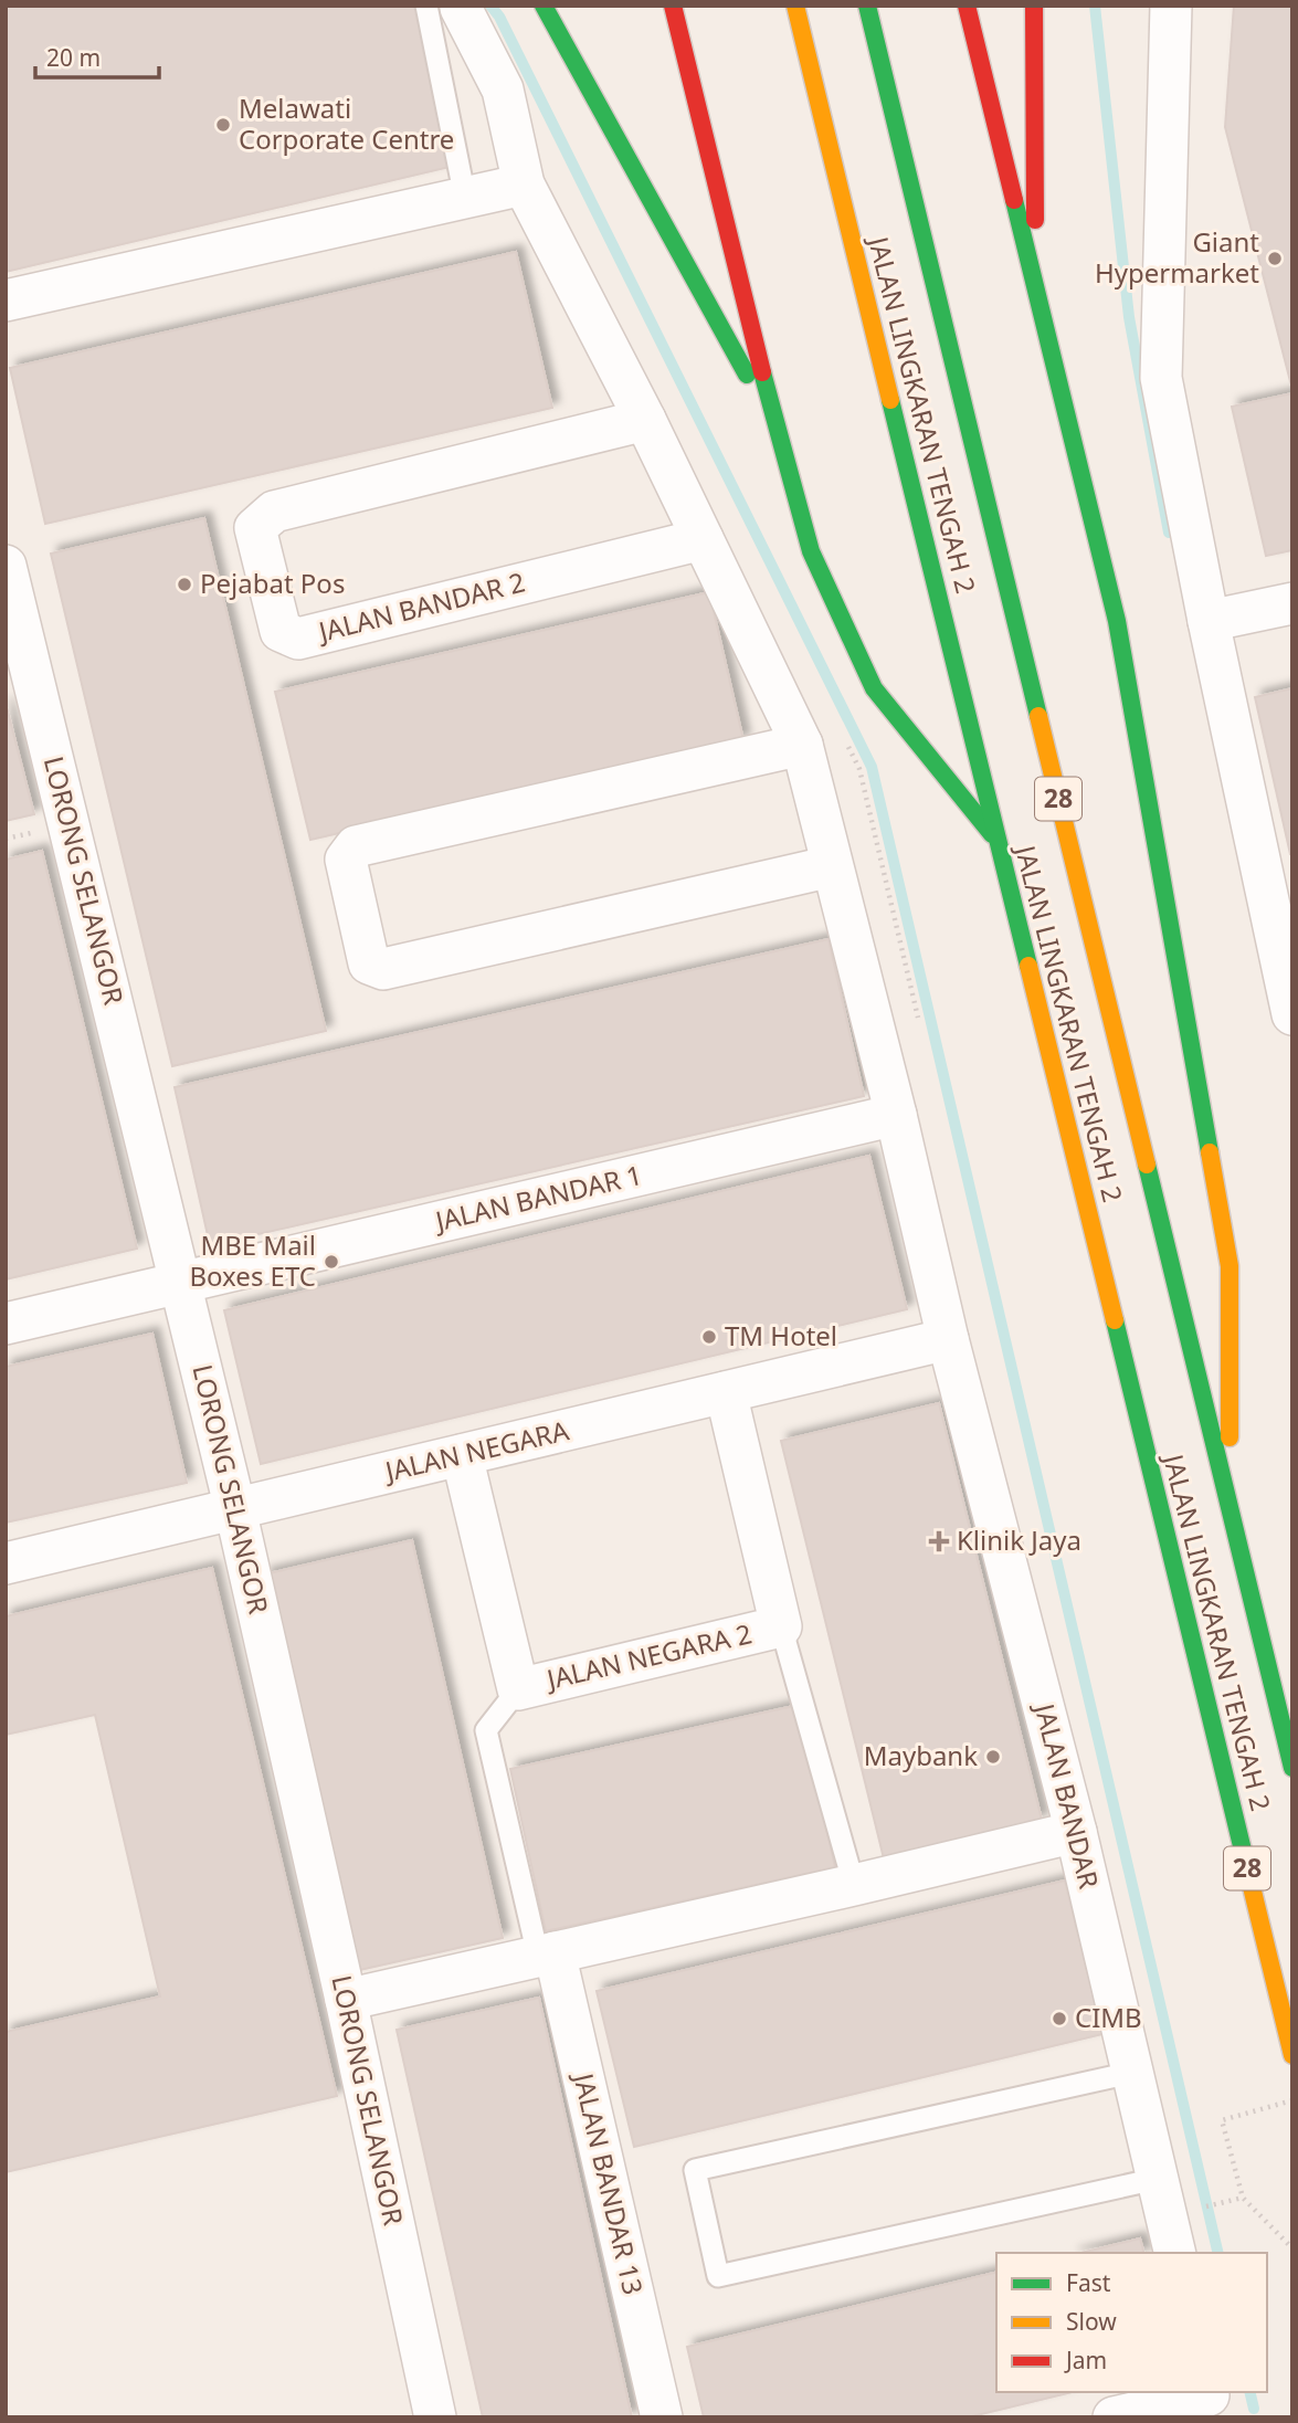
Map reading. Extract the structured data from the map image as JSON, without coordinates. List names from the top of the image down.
{
  "streets": {
    "highway": ["JALAN LINGKARAN TENGAH 2", "28"],
    "street": [
      "JALAN BANDAR 2",
      "LORONG SELANGOR",
      "JALAN BANDAR 1",
      "JALAN NEGARA",
      "JALAN NEGARA 2",
      "JALAN BANDAR",
      "JALAN BANDAR 13"
    ]
  },
  "crossings": [
    ["JALAN BANDAR 2", "JALAN BANDAR"],
    ["LORONG SELANGOR", "JALAN BANDAR 1"],
    ["LORONG SELANGOR", "JALAN NEGARA"],
    ["JALAN BANDAR 1", "JALAN BANDAR"],
    ["JALAN NEGARA", "JALAN NEGARA 2"],
    ["JALAN NEGARA", "JALAN BANDAR"]
  ],
  "places": {
    "other": [
      "Melawati Corporate Centre",
      "Giant Hypermarket",
      "Pejabat Pos",
      "MBE Mail Boxes ETC",
      "TM Hotel",
      "Maybank",
      "CIMB"
    ],
    "health": ["Klinik Jaya"]
  },
  "legend": ["Fast", "Slow", "Jam"],
  "scale_bar": "20 m"
}
